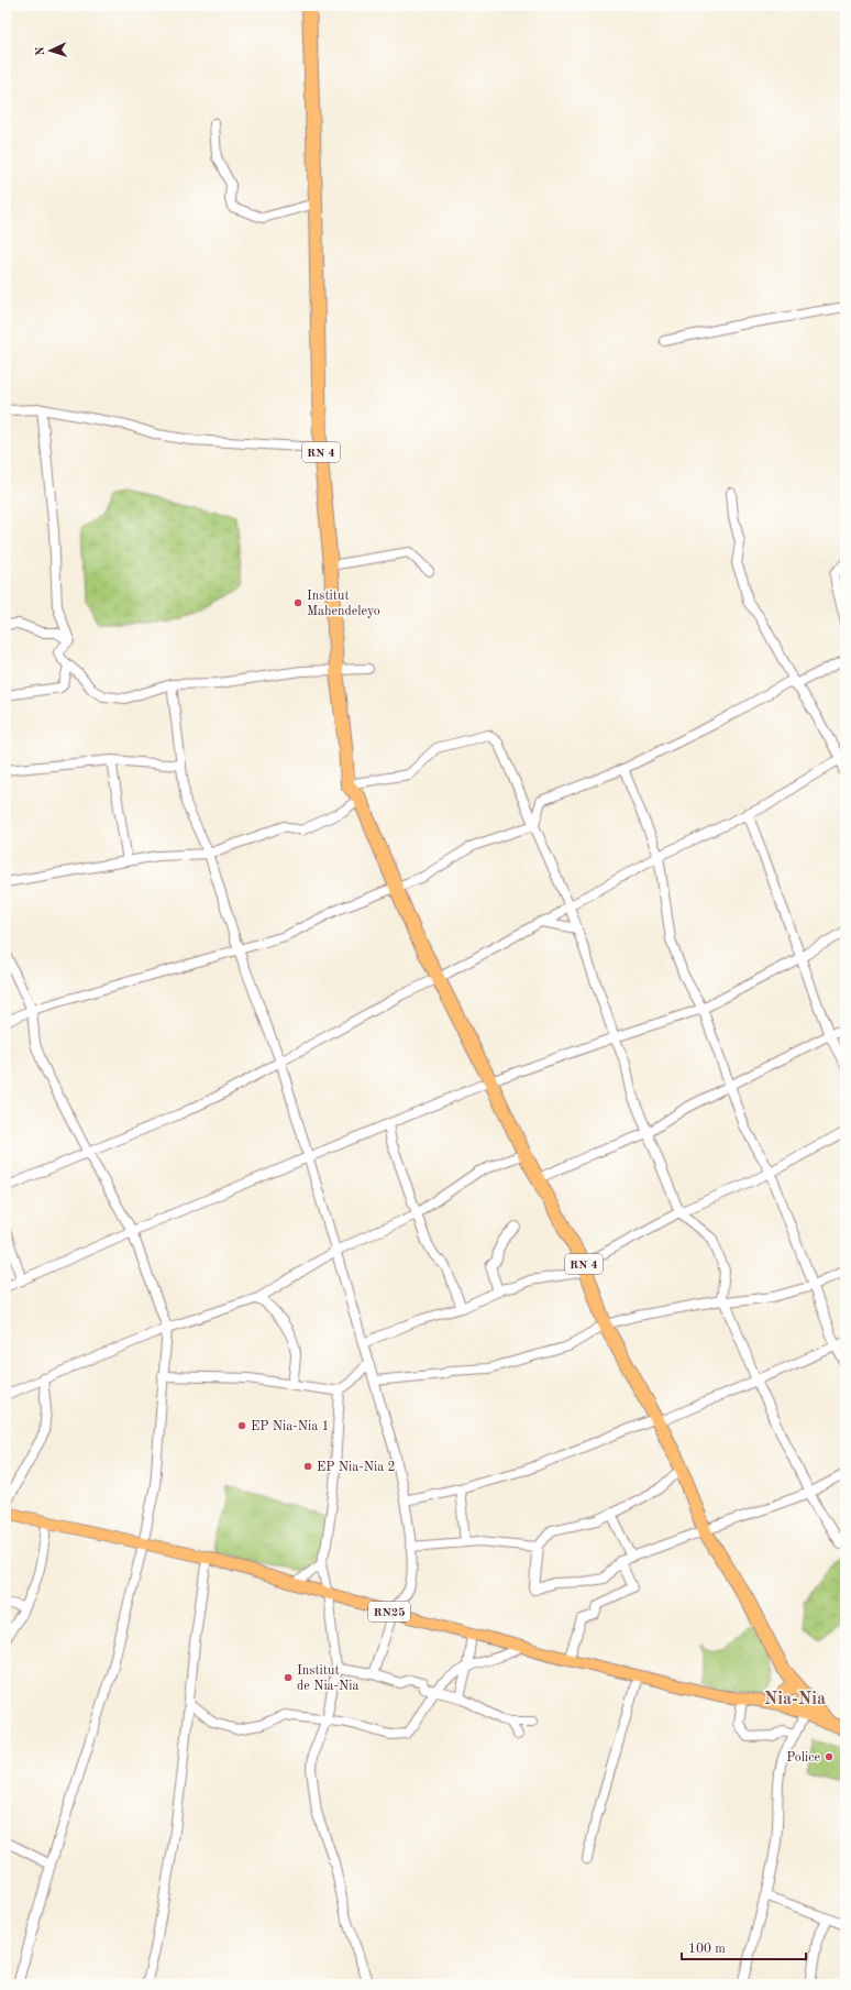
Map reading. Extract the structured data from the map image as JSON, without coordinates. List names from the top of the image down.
{
  "streets": {
    "highway": ["RN 4"],
    "main road": ["RN25"]
  },
  "crossings": [
    ["RN 4", "RN25"]
  ],
  "districts": ["Nia-Nia"],
  "places": [
    "Institut Mahendeleyo",
    "EP Nia-Nia 1",
    "EP Nia-Nia 2",
    "Institut de Nia-Nia",
    "Police"
  ],
  "scale_bar": "100 m",
  "north": "left"
}
